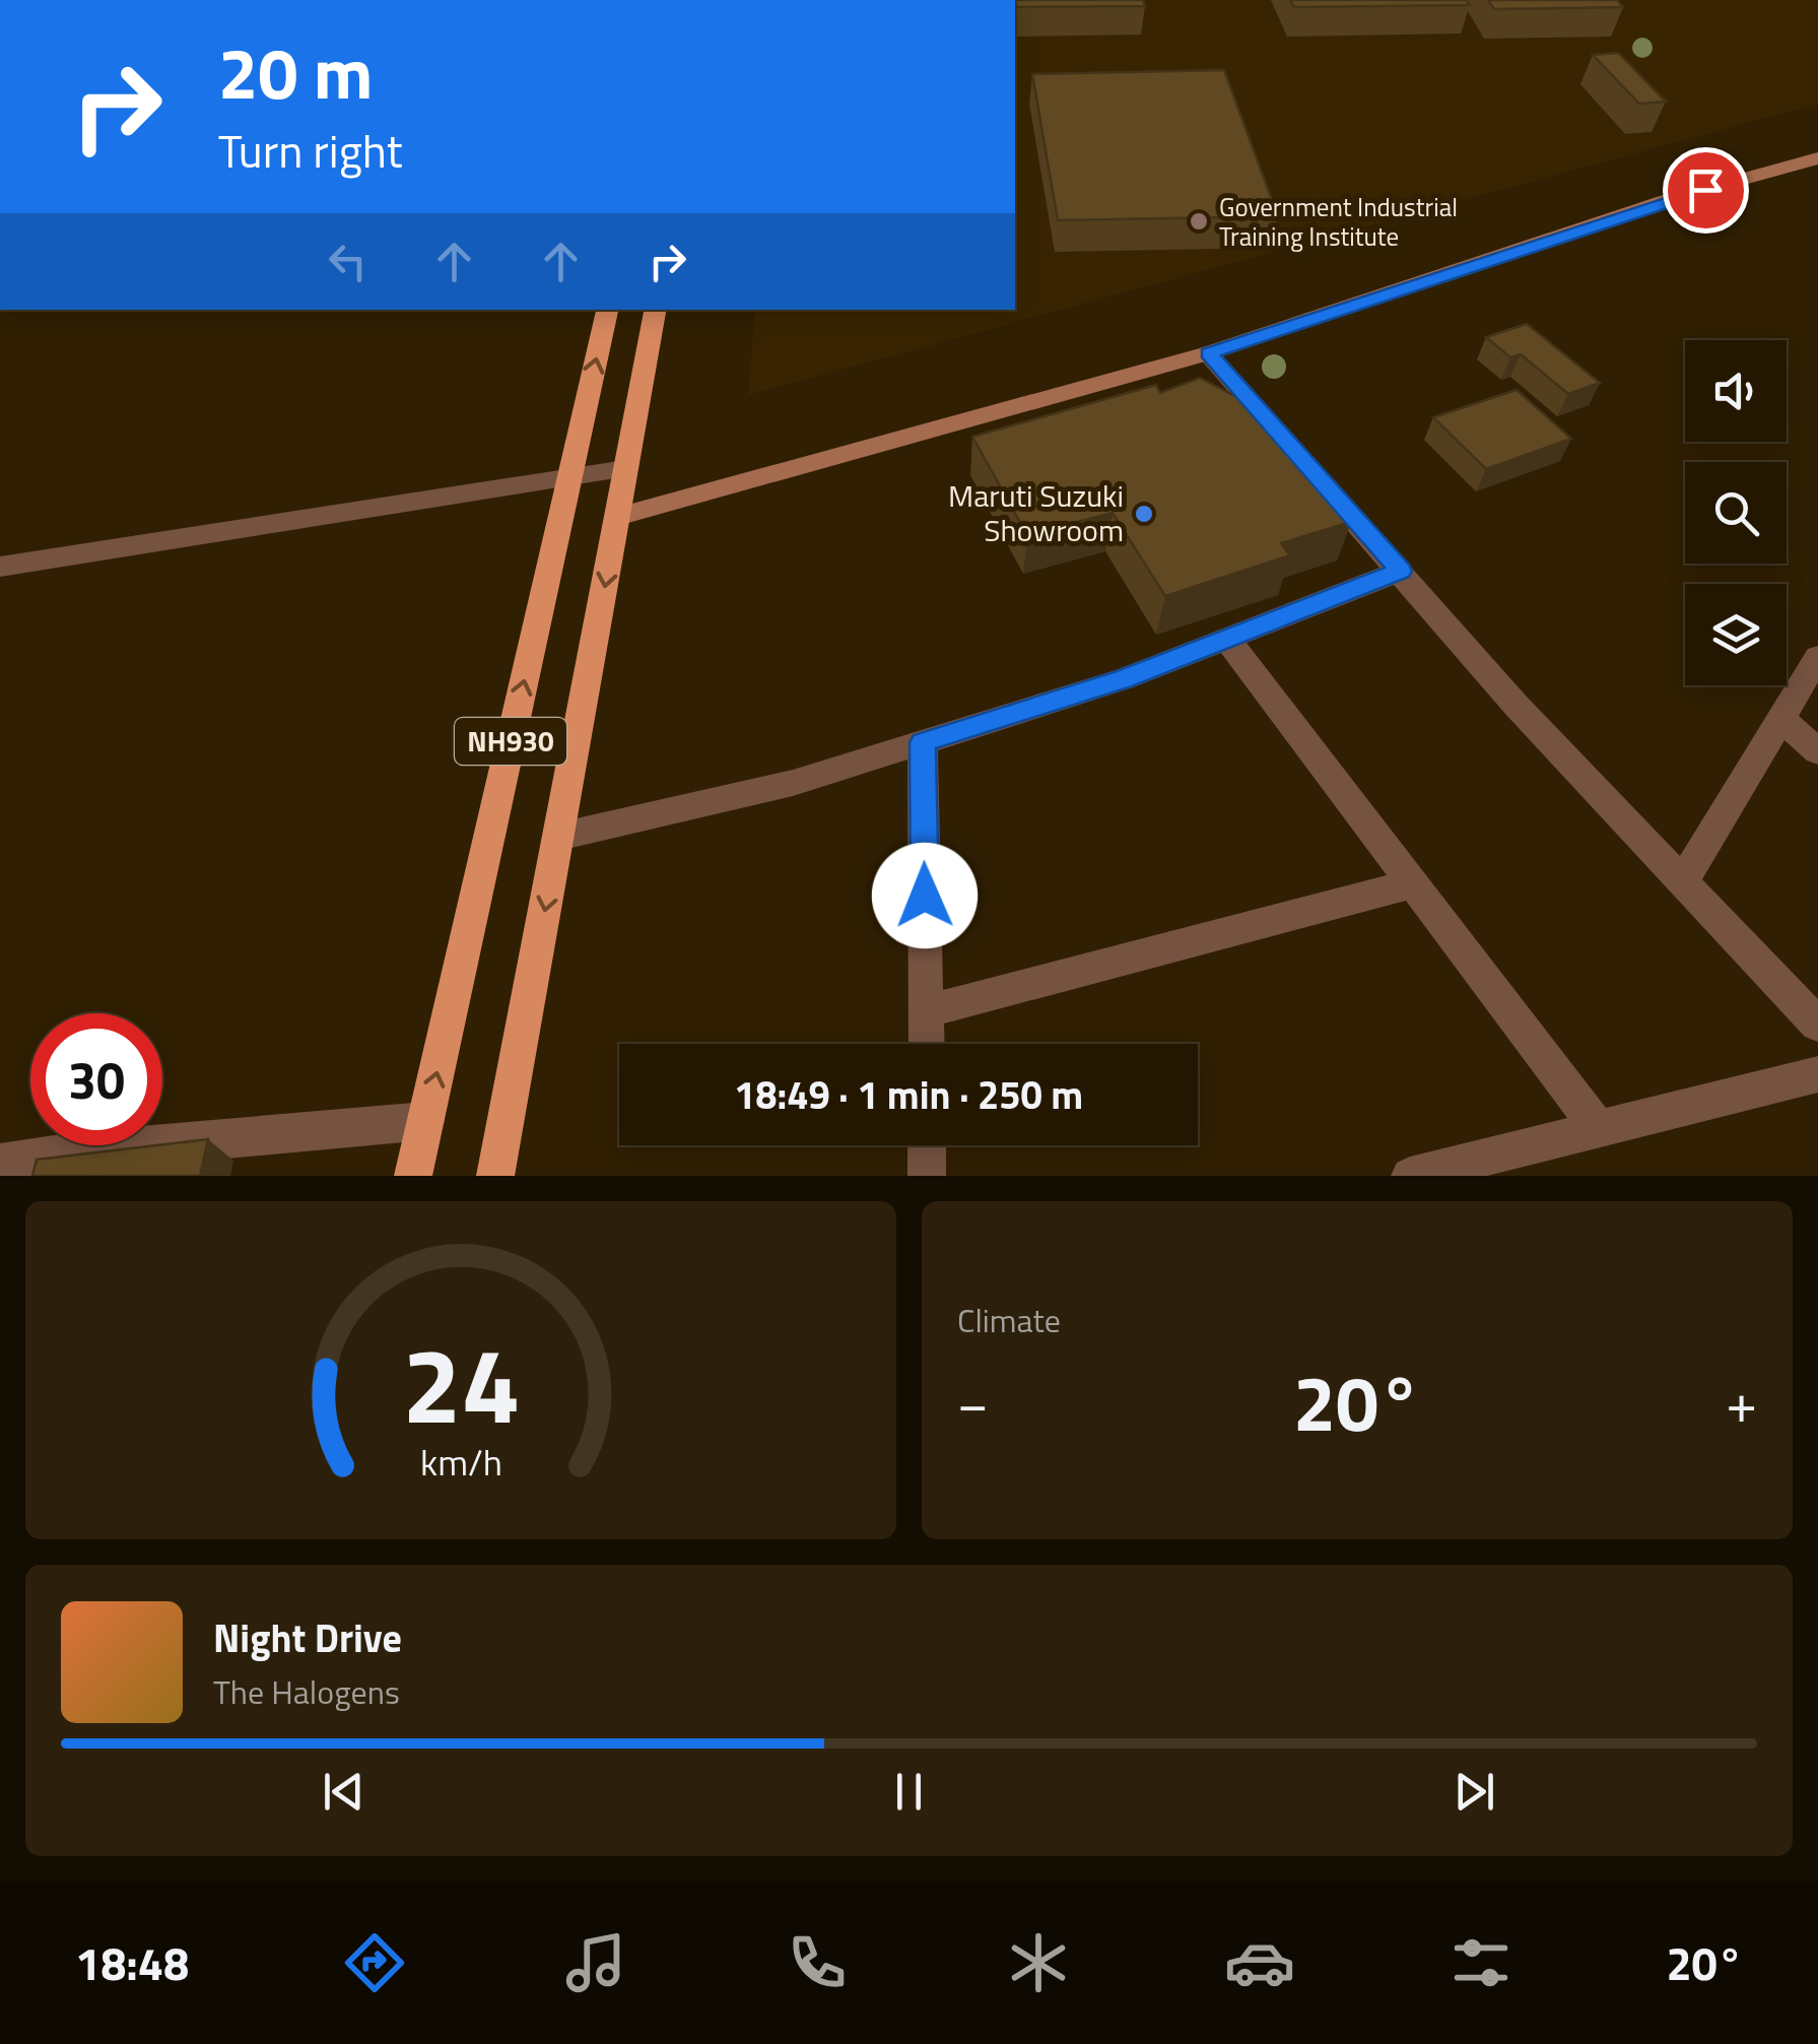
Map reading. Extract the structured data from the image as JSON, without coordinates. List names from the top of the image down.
{
  "streets": {
    "highway": ["NH930"]
  },
  "places": ["Government Industrial Training Institute", "Maruti Suzuki Showroom"],
  "page": {
    "turn": ["20 m", "Turn right"],
    "limit": "30",
    "trip": "18:49 · 1 min · 250 m",
    "tile": "Climate",
    "heat": ["−", "20°", "+"],
    "song": ["Night Drive", "The Halogens"],
    "tabs": ["18:48", "20°"],
    "gauge": ["24", "km/h"]
  }
}
